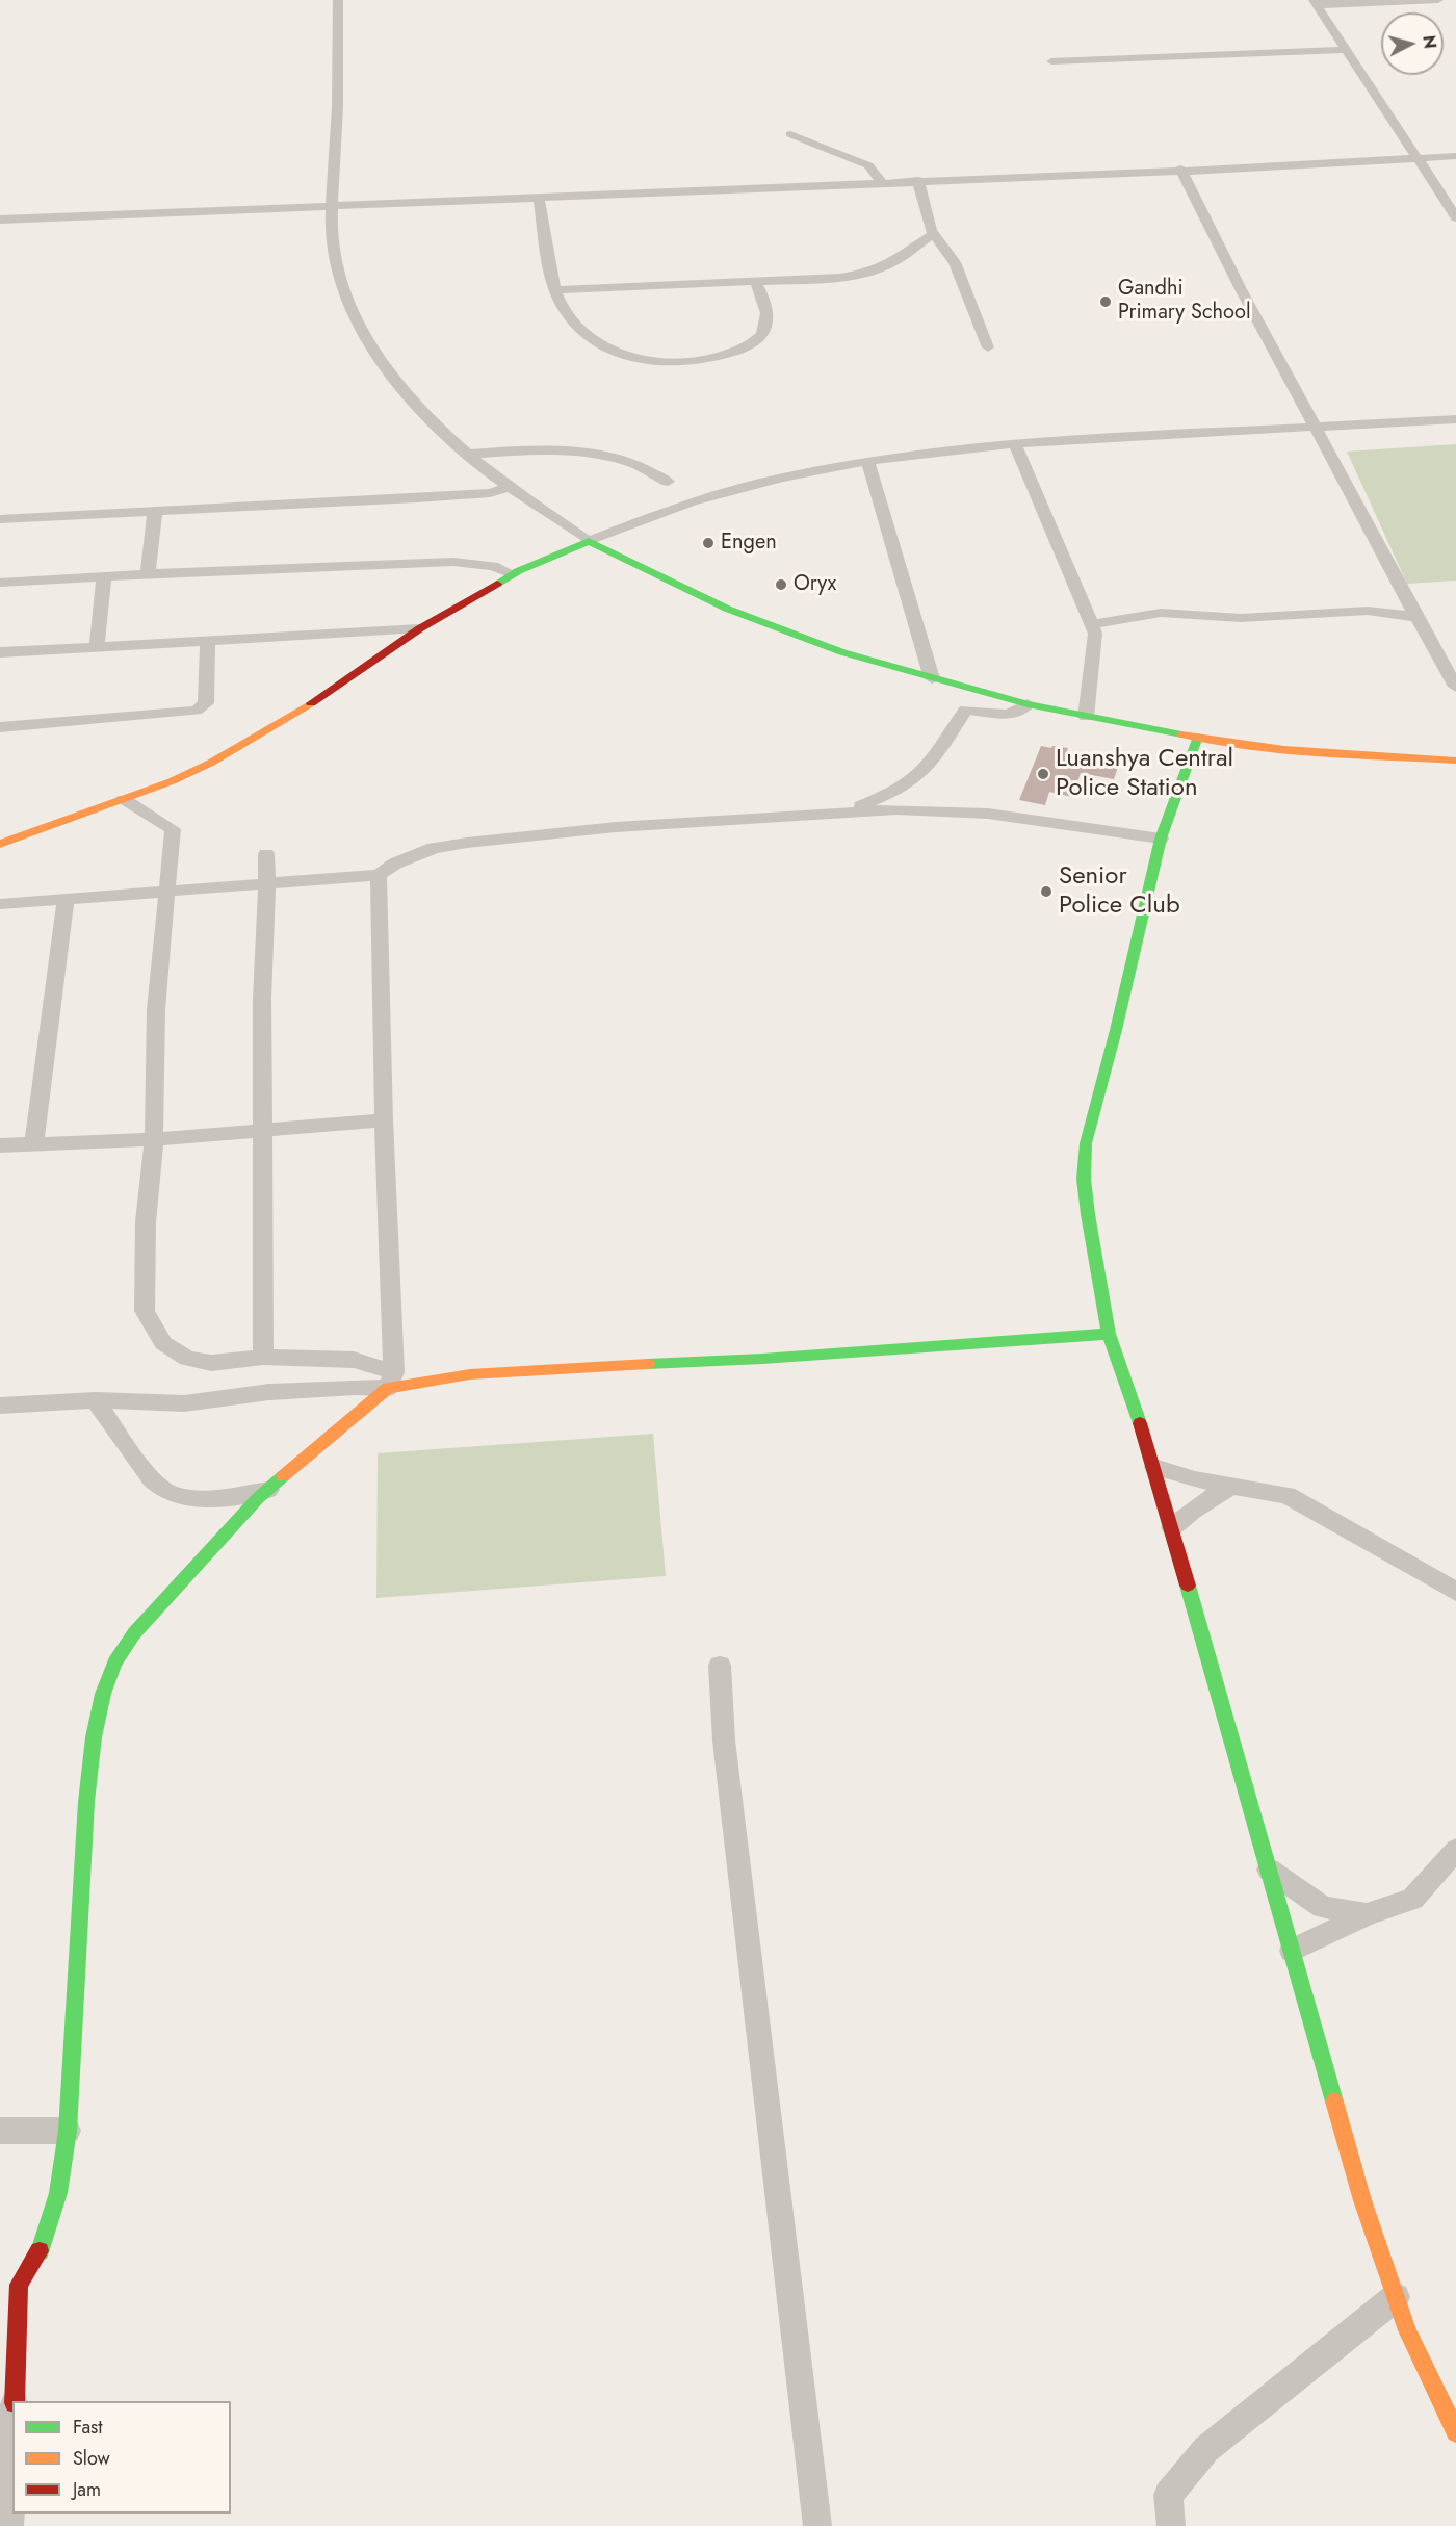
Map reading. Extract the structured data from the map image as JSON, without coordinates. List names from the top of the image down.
{
  "places": [
    "Gandhi Primary School",
    "Engen",
    "Oryx",
    "Luanshya Central Police Station",
    "Senior Police Club"
  ],
  "legend": ["Fast", "Slow", "Jam"],
  "north": "right"
}
